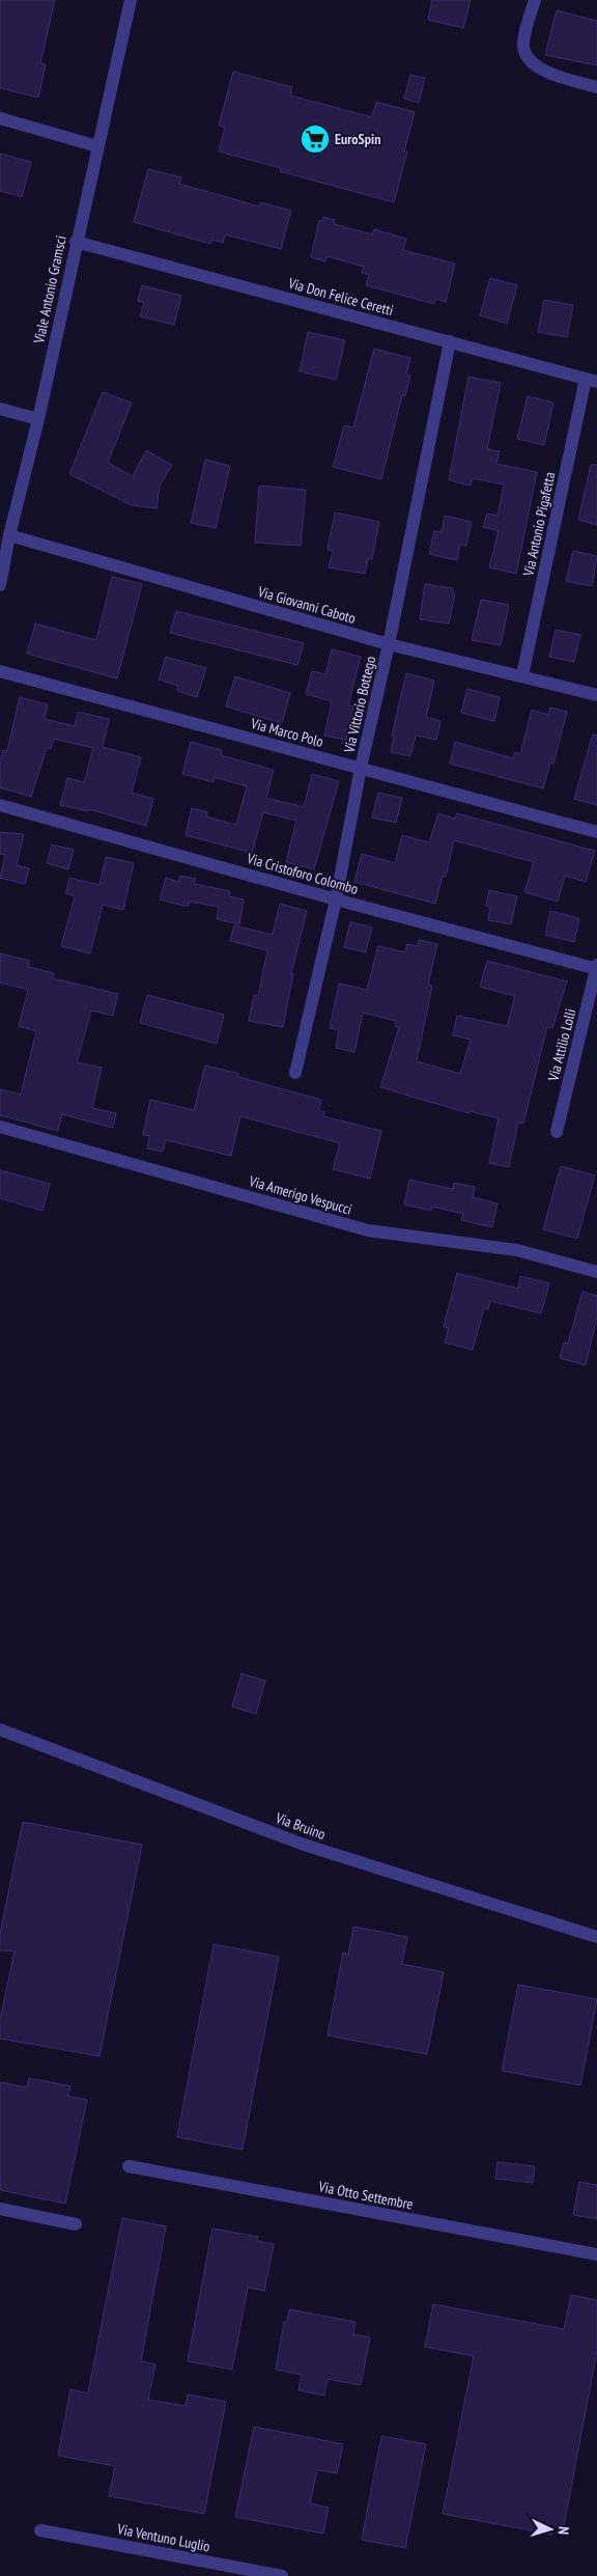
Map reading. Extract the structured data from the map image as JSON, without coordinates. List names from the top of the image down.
{
  "streets": {
    "street": [
      "Viale Antonio Gramsci",
      "Via Don Felice Ceretti",
      "Via Antonio Pigafetta",
      "Via Giovanni Caboto",
      "Via Vittorio Bottego",
      "Via Marco Polo",
      "Via Cristoforo Colombo",
      "Via Attilio Lolli",
      "Via Amerigo Vespucci",
      "Via Bruino",
      "Via Otto Settembre",
      "Via Ventuno Luglio"
    ]
  },
  "crossings": [
    ["Viale Antonio Gramsci", "Via Don Felice Ceretti"],
    ["Viale Antonio Gramsci", "Via Giovanni Caboto"],
    ["Via Don Felice Ceretti", "Via Antonio Pigafetta"],
    ["Via Don Felice Ceretti", "Via Vittorio Bottego"],
    ["Via Antonio Pigafetta", "Via Giovanni Caboto"],
    ["Via Giovanni Caboto", "Via Vittorio Bottego"],
    ["Via Vittorio Bottego", "Via Marco Polo"],
    ["Via Vittorio Bottego", "Via Cristoforo Colombo"],
    ["Via Cristoforo Colombo", "Via Attilio Lolli"]
  ],
  "places": {
    "supermarket": ["EuroSpin"]
  },
  "north": "right"
}
